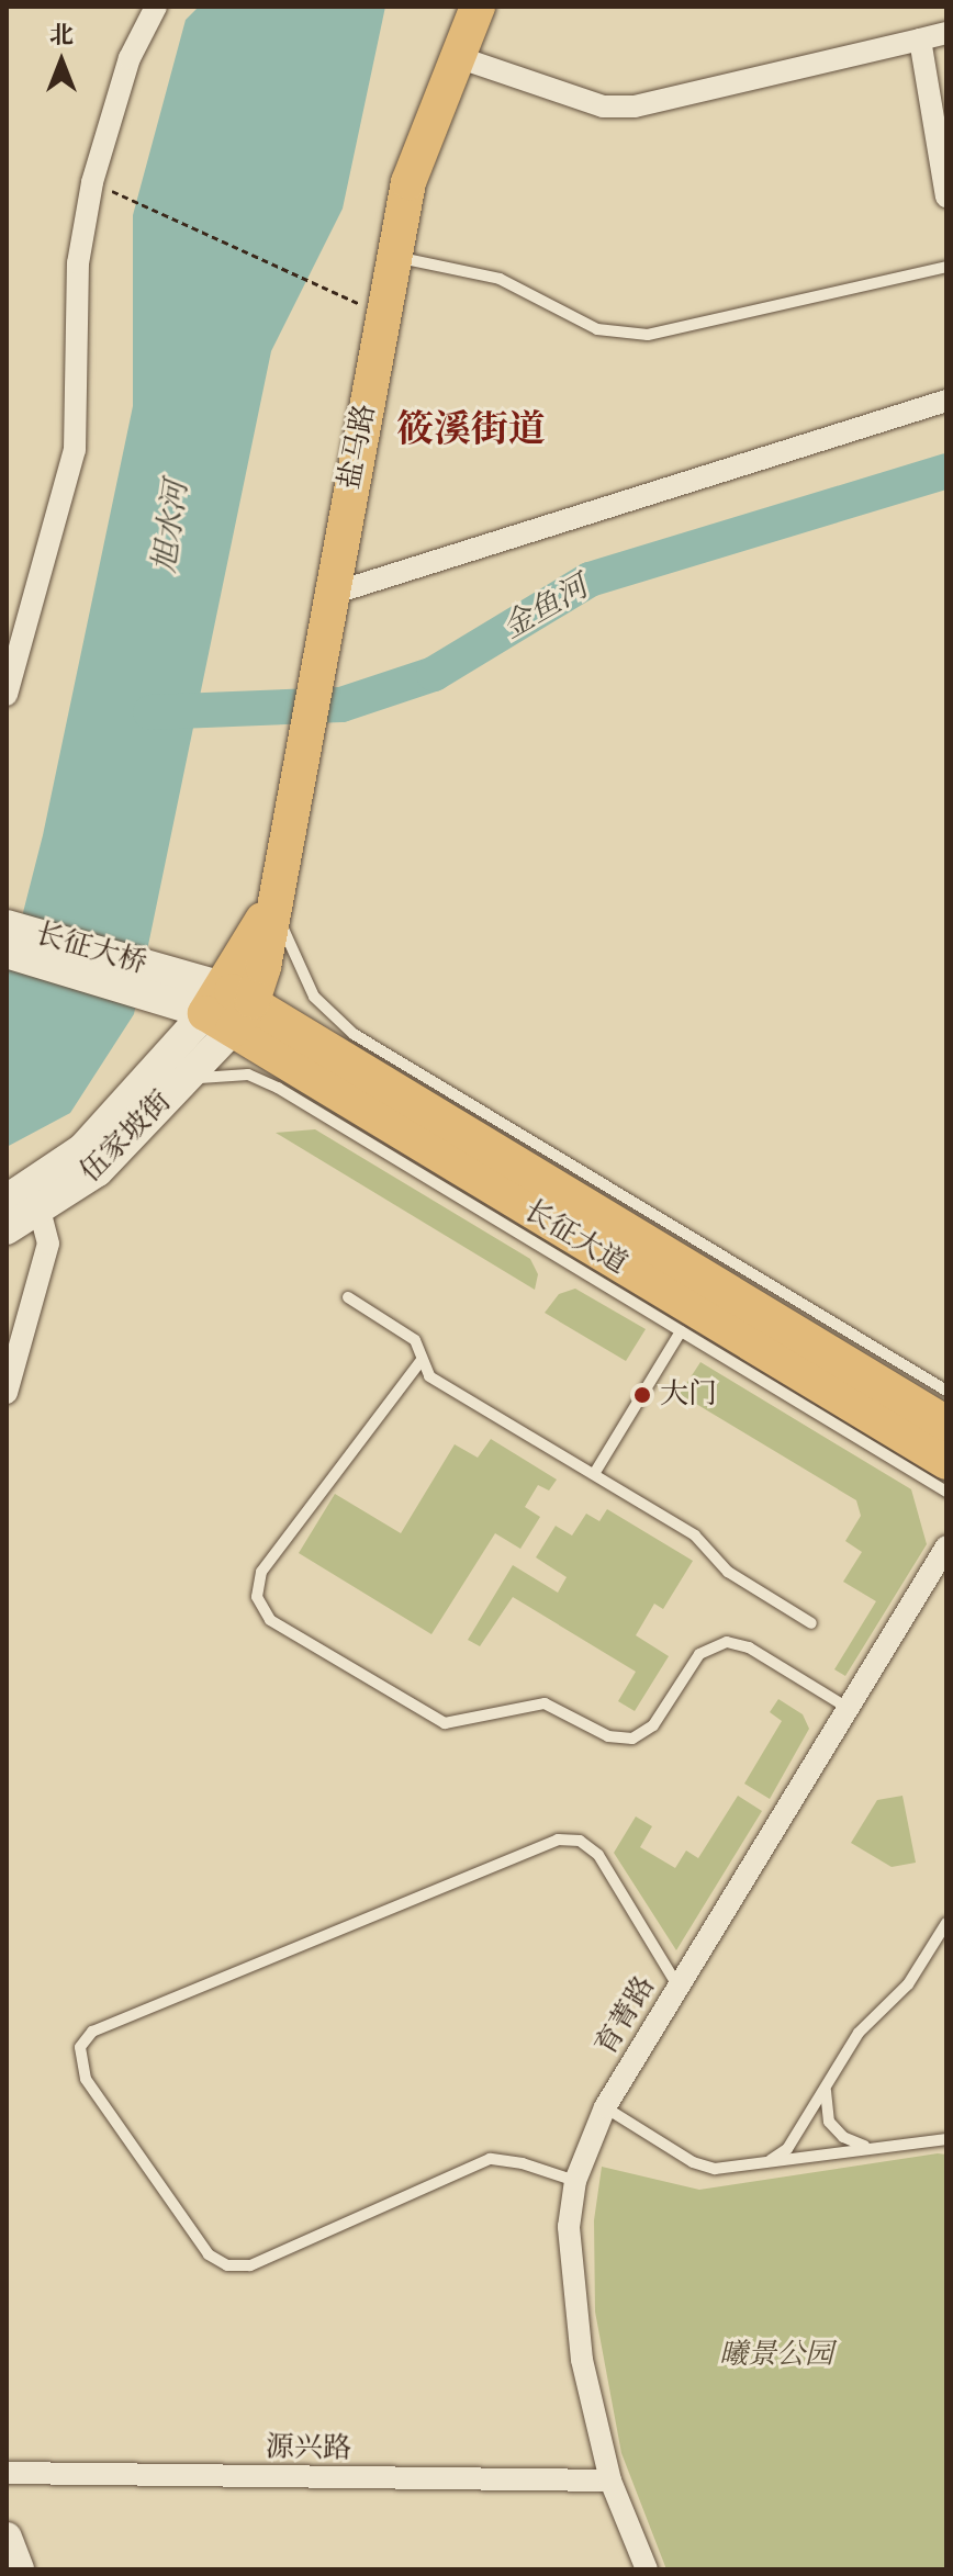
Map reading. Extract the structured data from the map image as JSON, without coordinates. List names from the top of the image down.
{
  "streets": {
    "main road": ["盐马路", "长征大道"],
    "street": [
      "长征大桥",
      "伍家坡街",
      "育菁路",
      "源兴路"
    ]
  },
  "crossings": [
    ["盐马路", "伍家坡街"],
    ["盐马路", "长征大道"],
    ["伍家坡街", "长征大道"],
    ["育菁路", "源兴路"]
  ],
  "districts": ["筱溪街道"],
  "water": ["旭水河", "金鱼河"],
  "parks": ["曦景公园"],
  "places": ["大门"],
  "north": "top"
}
